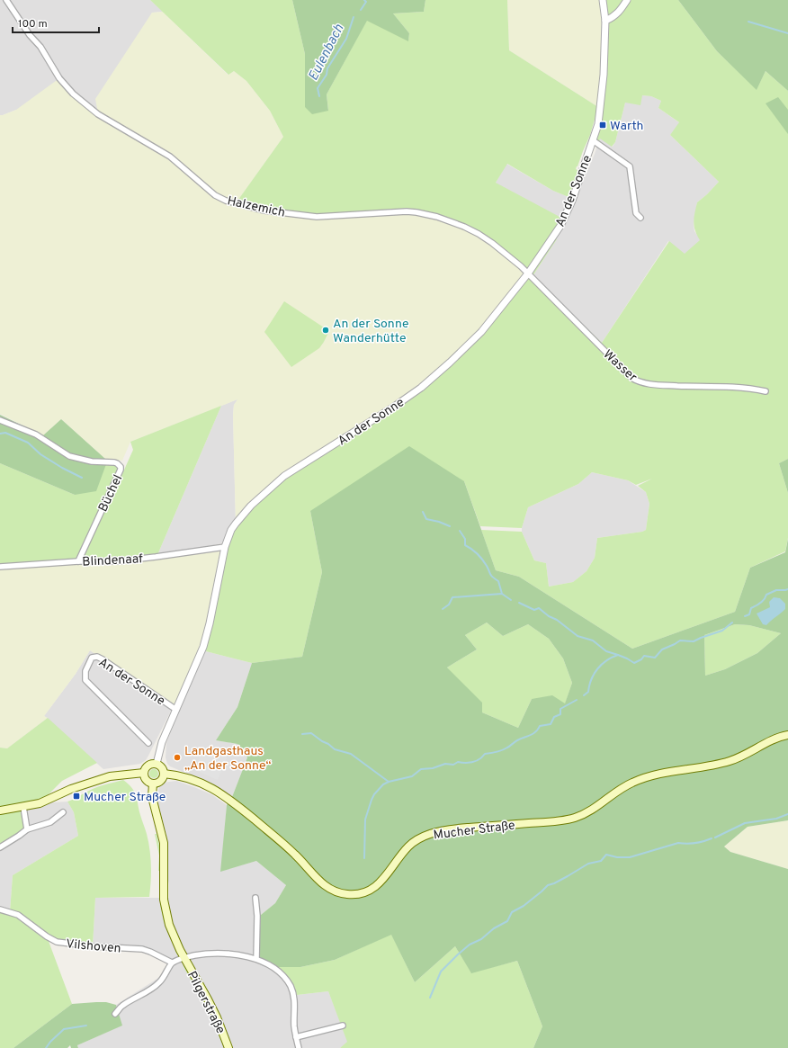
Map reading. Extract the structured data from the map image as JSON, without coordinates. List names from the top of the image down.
{
  "streets": {
    "main road": ["Mucher Straße", "Pilgerstraße"],
    "street": [
      "An der Sonne",
      "Halzemich",
      "Wasser",
      "Büchel",
      "Blindenaaf",
      "Vilshoven"
    ]
  },
  "crossings": [
    ["An der Sonne", "Halzemich"],
    ["An der Sonne", "Wasser"],
    ["An der Sonne", "Blindenaaf"],
    ["An der Sonne", "Mucher Straße"],
    ["Halzemich", "Wasser"],
    ["Büchel", "Blindenaaf"]
  ],
  "water": ["Eulenbach"],
  "places": {
    "transit": ["Warth", "Mucher Straße"],
    "other": ["An der Sonne Wanderhütte", "Landgasthaus „An der Sonne“"]
  },
  "scale_bar": "100 m"
}
